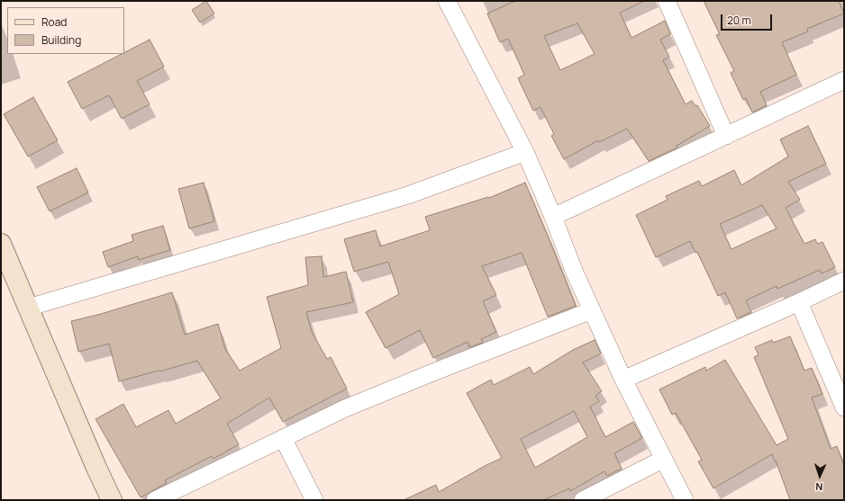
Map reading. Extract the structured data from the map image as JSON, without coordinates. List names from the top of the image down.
{
  "legend": ["Road", "Building"],
  "scale_bar": "20 m",
  "north": "bottom"
}
